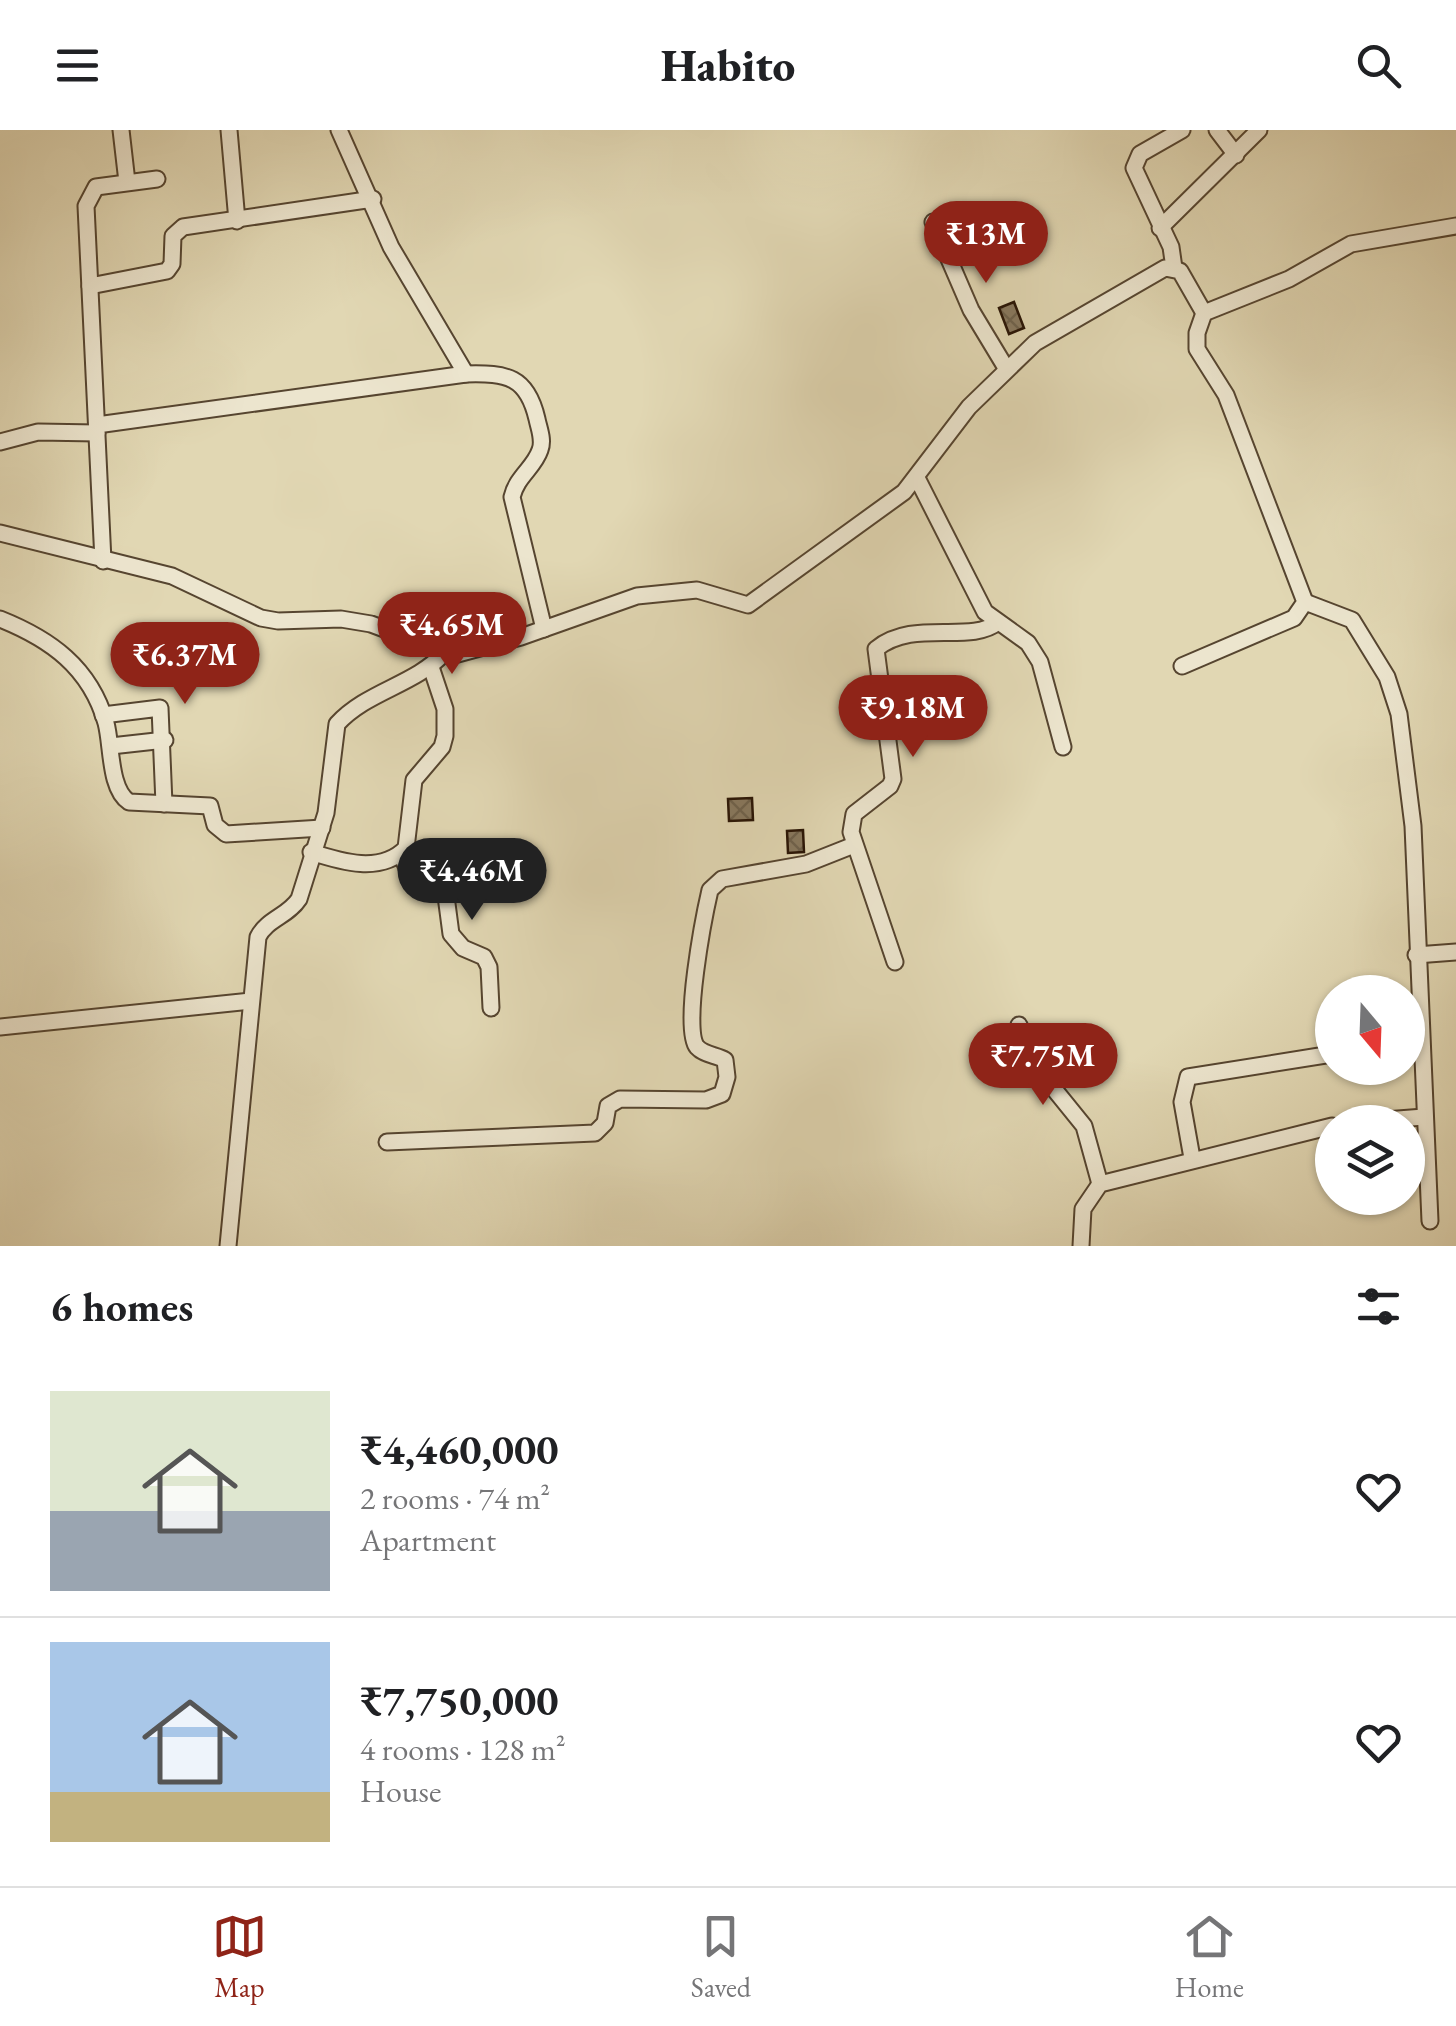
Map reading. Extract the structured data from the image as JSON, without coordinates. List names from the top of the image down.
{
  "north": "bottom",
  "page": {
    "header": "Habito",
    "price": [
      "₹13M",
      "₹4.65M",
      "₹6.37M",
      "₹9.18M",
      "₹4.46M",
      "₹7.75M"
    ],
    "heading": "6 homes",
    "list": [
      {
        "name": "₹4,460,000",
        "note": "2 rooms · 74 m² · Apartment"
      },
      {
        "name": "₹7,750,000",
        "note": "4 rooms · 128 m² · House"
      }
    ],
    "tabs": ["Map", "Saved", "Home"]
  }
}
